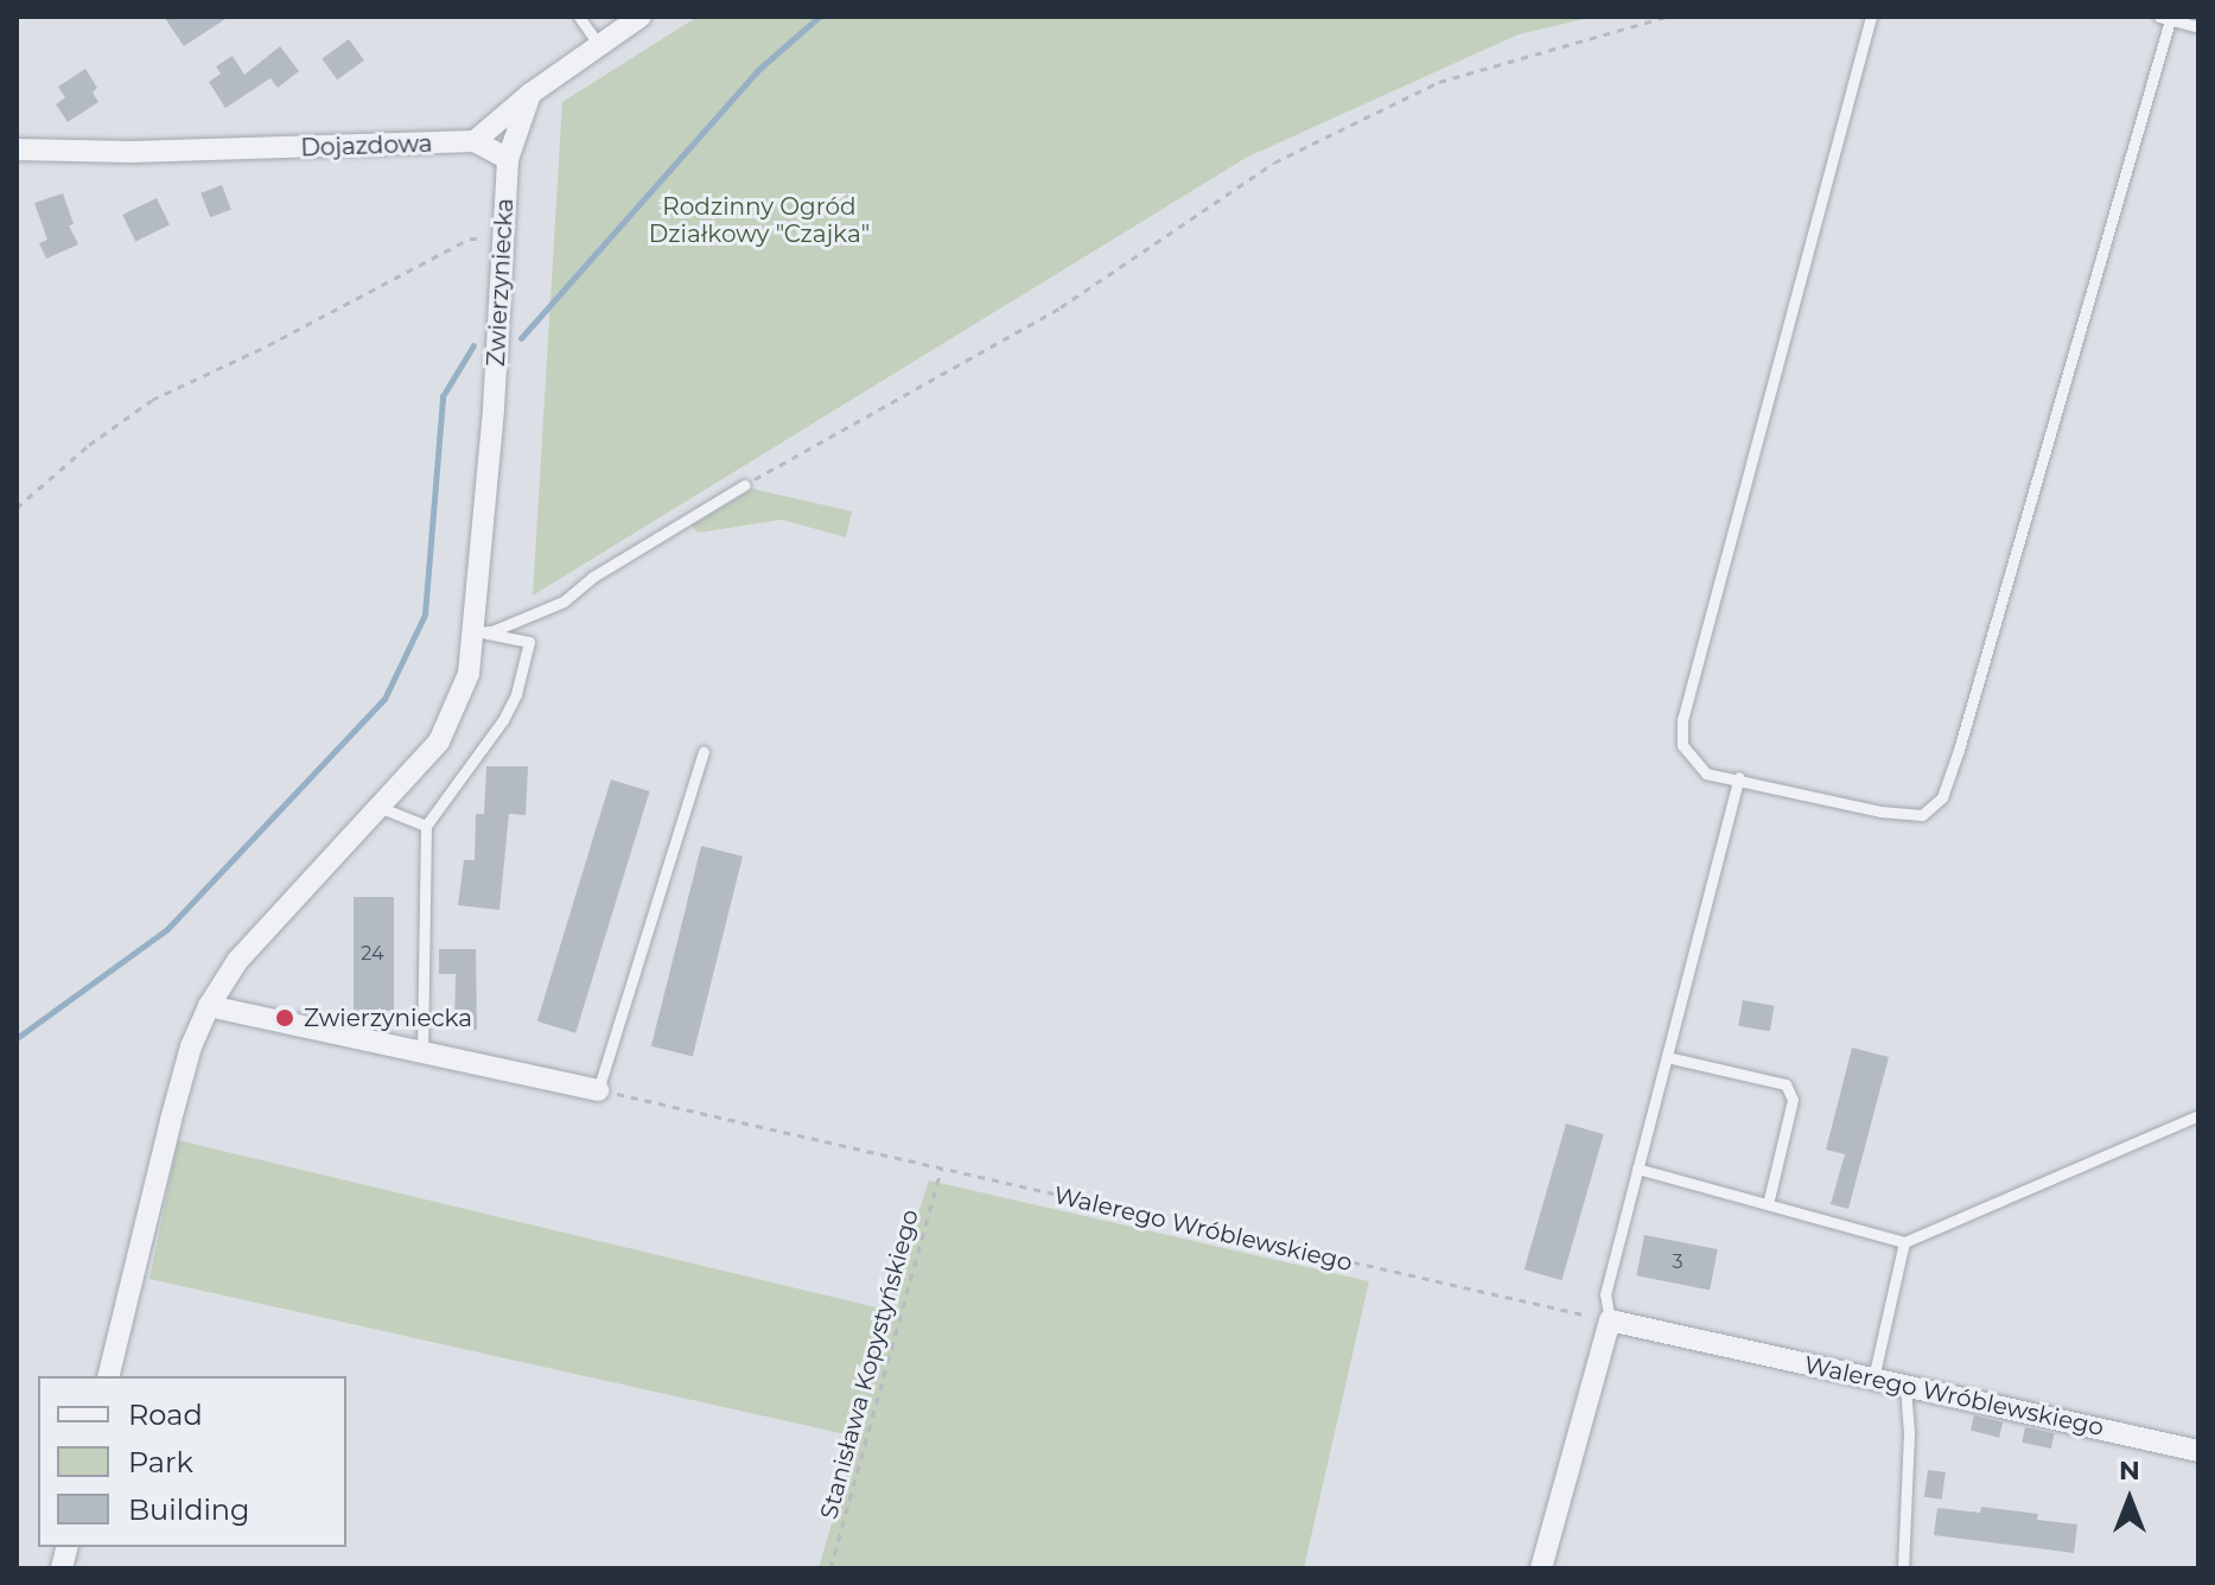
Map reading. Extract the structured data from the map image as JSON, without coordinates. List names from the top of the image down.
{
  "streets": {
    "street": ["Dojazdowa", "Zwierzyniecka", "Walerego Wróblewskiego"],
    "path": ["Stanisława Kopystyńskiego"]
  },
  "crossings": [
    ["Dojazdowa", "Zwierzyniecka"],
    ["Walerego Wróblewskiego", "Stanisława Kopystyńskiego"]
  ],
  "parks": ["Rodzinny Ogród Działkowy \"Czajka\""],
  "places": ["Zwierzyniecka"],
  "house_numbers": ["24", "3"],
  "legend": ["Road", "Park", "Building"],
  "north": "top"
}
